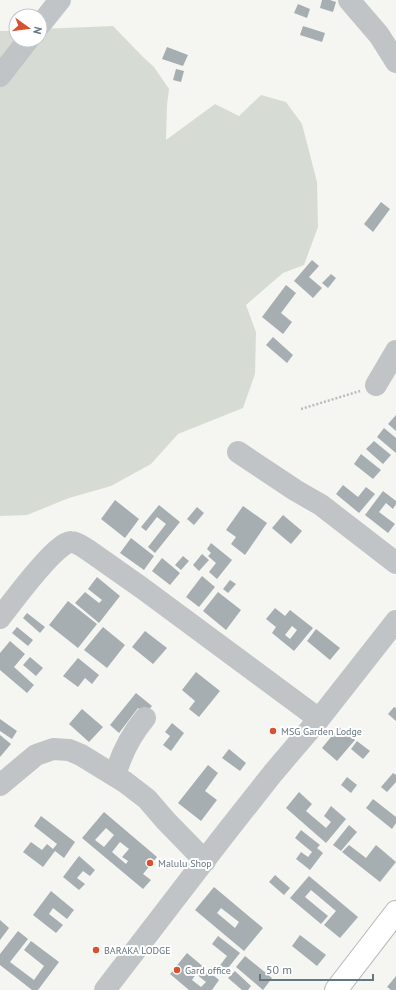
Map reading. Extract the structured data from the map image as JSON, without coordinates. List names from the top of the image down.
{
  "places": [
    "MSG Garden Lodge",
    "Malulu Shop",
    "BARAKA LODGE",
    "Gard office"
  ],
  "scale_bar": "50 m",
  "north": "right"
}
